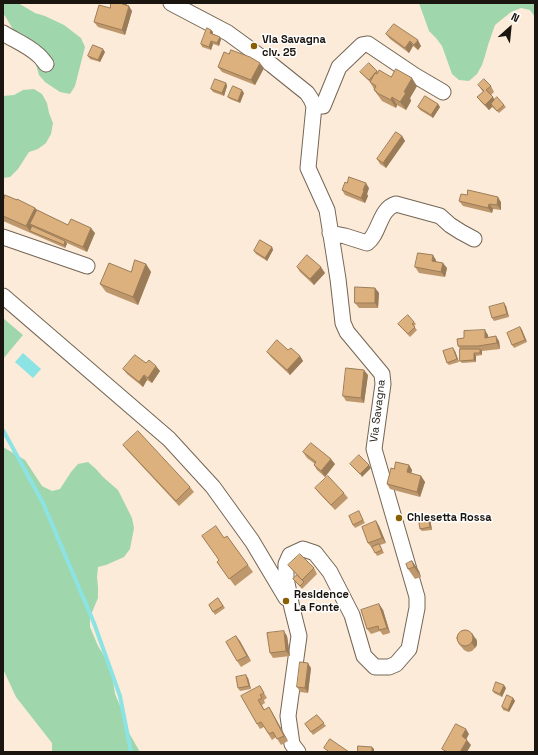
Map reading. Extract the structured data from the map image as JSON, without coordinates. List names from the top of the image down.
{
  "streets": {
    "street": ["Via Savagna"]
  },
  "places": ["Via Savagna civ. 25", "Chiesetta Rossa", "Residence La Fonte"],
  "north": "top right"
}
